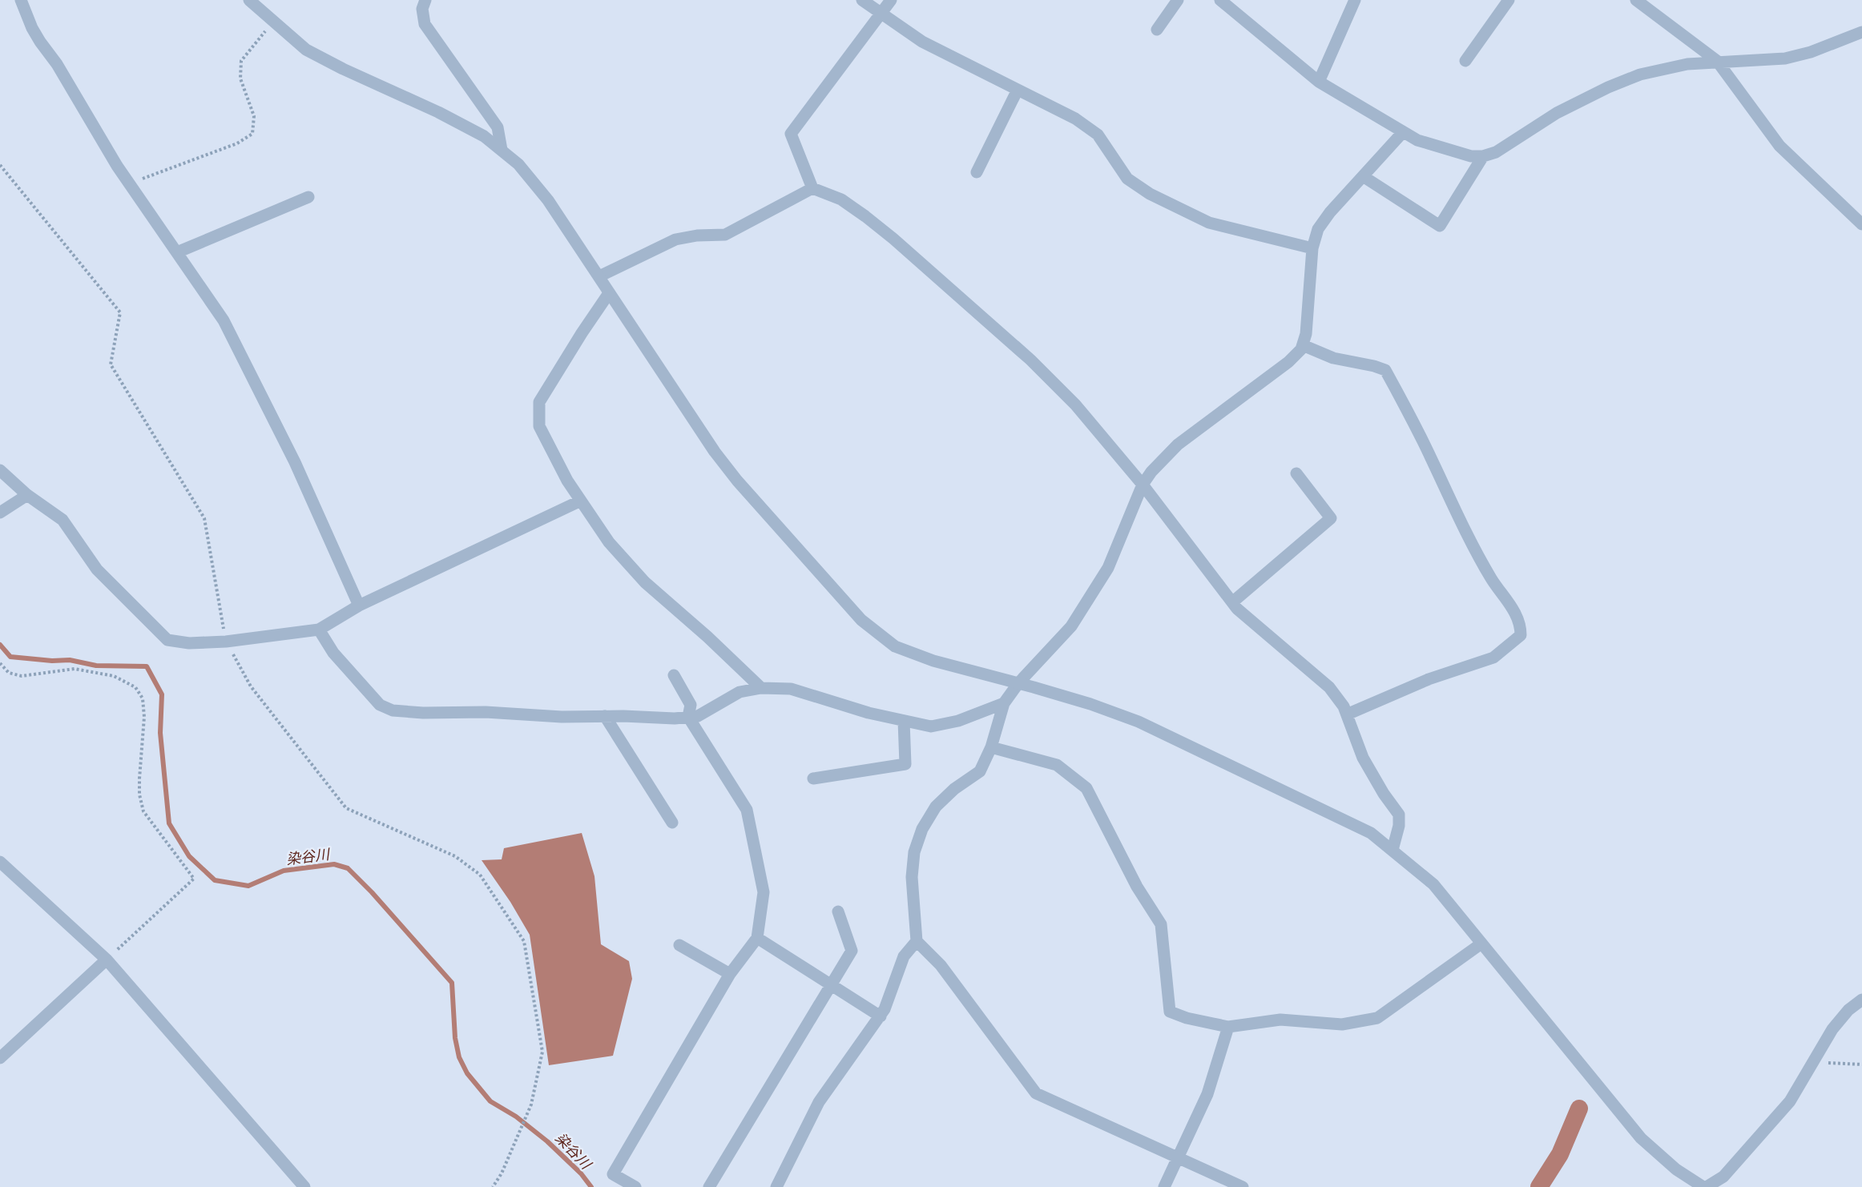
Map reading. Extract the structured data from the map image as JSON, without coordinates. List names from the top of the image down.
{
  "water": ["染谷川"]
}
